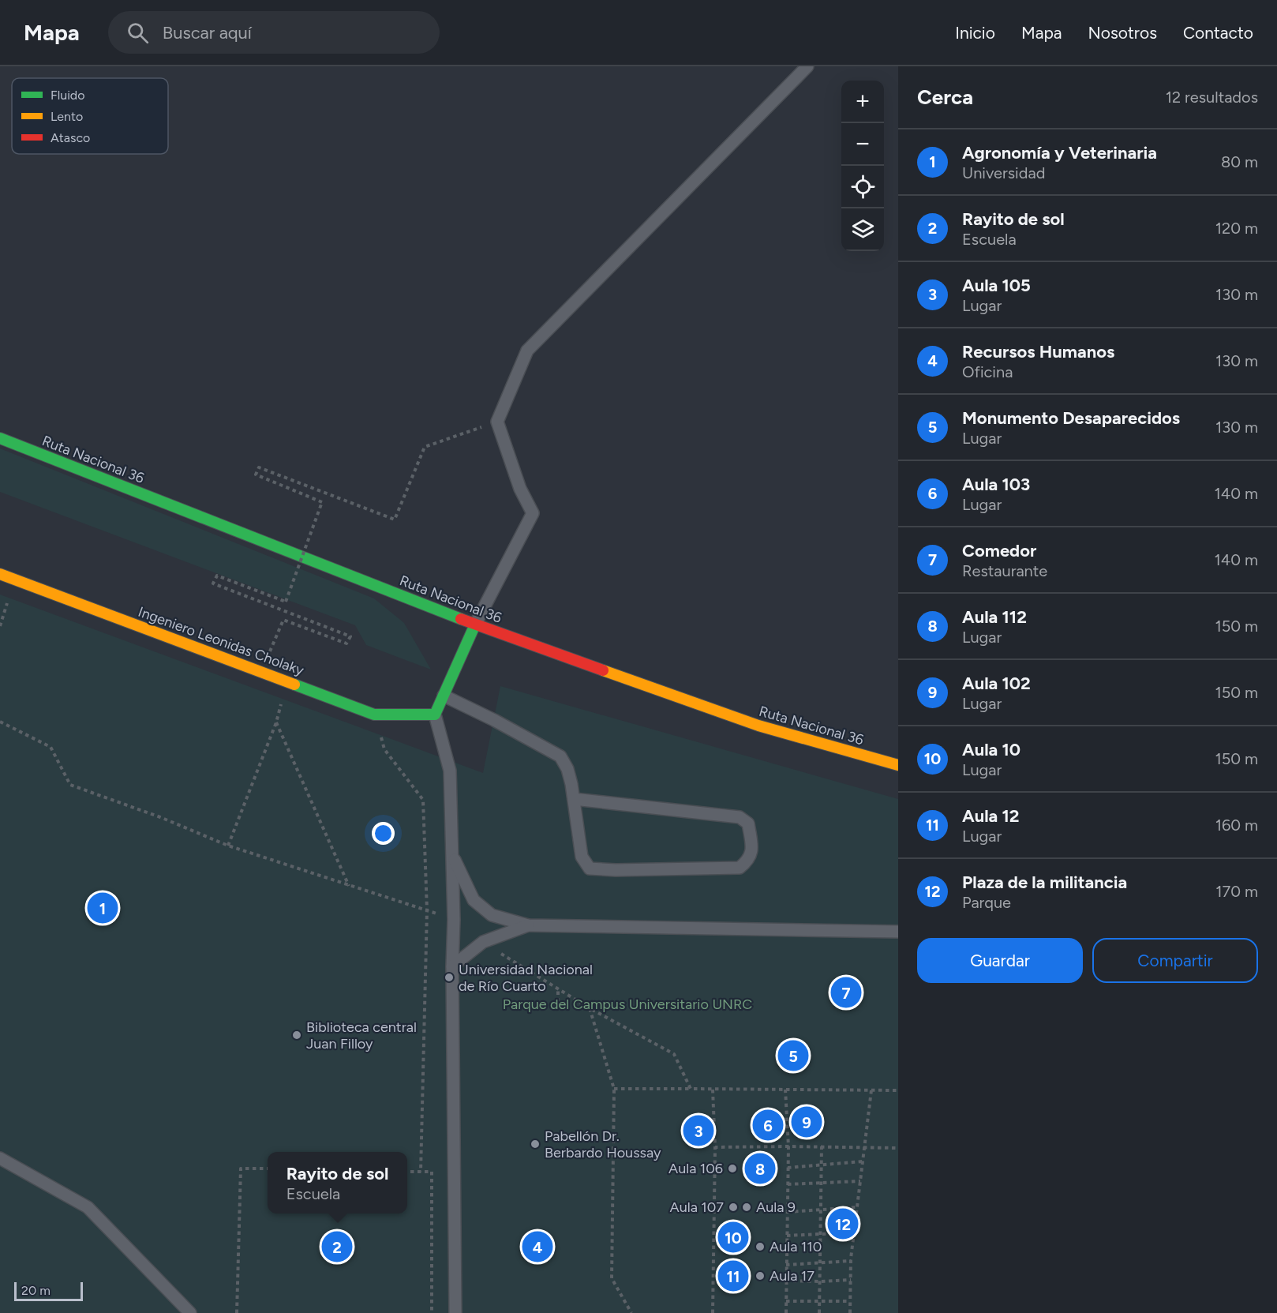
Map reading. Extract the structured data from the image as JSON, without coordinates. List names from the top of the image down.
{
  "streets": {
    "main road": ["Ruta Nacional 36", "Ingeniero Leonidas Cholaky"]
  },
  "parks": ["Parque del Campus Universitario UNRC"],
  "places": [
    "Universidad Nacional de Río Cuarto",
    "Biblioteca central Juan Filloy",
    "Pabellón Dr. Berbardo Houssay",
    "Aula 106",
    "Aula 107",
    "Aula 9",
    "Aula 110",
    "Aula 17"
  ],
  "legend": ["Fluido", "Lento", "Atasco"],
  "scale_bar": "20 m",
  "page": {
    "header": "Mapa",
    "search": "Buscar aquí",
    "nav": [
      "Inicio",
      "Mapa",
      "Nosotros",
      "Contacto"
    ],
    "heading": ["Cerca", "12 resultados"],
    "map_buttons": ["+", "−"],
    "list": [
      {
        "mark": "1",
        "name": "Agronomía y Veterinaria",
        "note": "Universidad",
        "value": "80 m"
      },
      {
        "mark": "2",
        "name": "Rayito de sol",
        "note": "Escuela",
        "value": "120 m"
      },
      {
        "mark": "3",
        "name": "Aula 105",
        "note": "Lugar",
        "value": "130 m"
      },
      {
        "mark": "4",
        "name": "Recursos Humanos",
        "note": "Oficina",
        "value": "130 m"
      },
      {
        "mark": "5",
        "name": "Monumento Desaparecidos",
        "note": "Lugar",
        "value": "130 m"
      },
      {
        "mark": "6",
        "name": "Aula 103",
        "note": "Lugar",
        "value": "140 m"
      },
      {
        "mark": "7",
        "name": "Comedor",
        "note": "Restaurante",
        "value": "140 m"
      },
      {
        "mark": "8",
        "name": "Aula 112",
        "note": "Lugar",
        "value": "150 m"
      },
      {
        "mark": "9",
        "name": "Aula 102",
        "note": "Lugar",
        "value": "150 m"
      },
      {
        "mark": "10",
        "name": "Aula 10",
        "note": "Lugar",
        "value": "150 m"
      },
      {
        "mark": "11",
        "name": "Aula 12",
        "note": "Lugar",
        "value": "160 m"
      },
      {
        "mark": "12",
        "name": "Plaza de la militancia",
        "note": "Parque",
        "value": "170 m"
      }
    ],
    "pins": [
      "1",
      "7",
      "5",
      "9",
      "6",
      "3",
      "8",
      "12",
      "10",
      "2",
      "4",
      "11"
    ],
    "buttons": ["Guardar", "Compartir"],
    "popup": ["Rayito de sol", "Escuela"],
    "scale": "20 m"
  }
}
